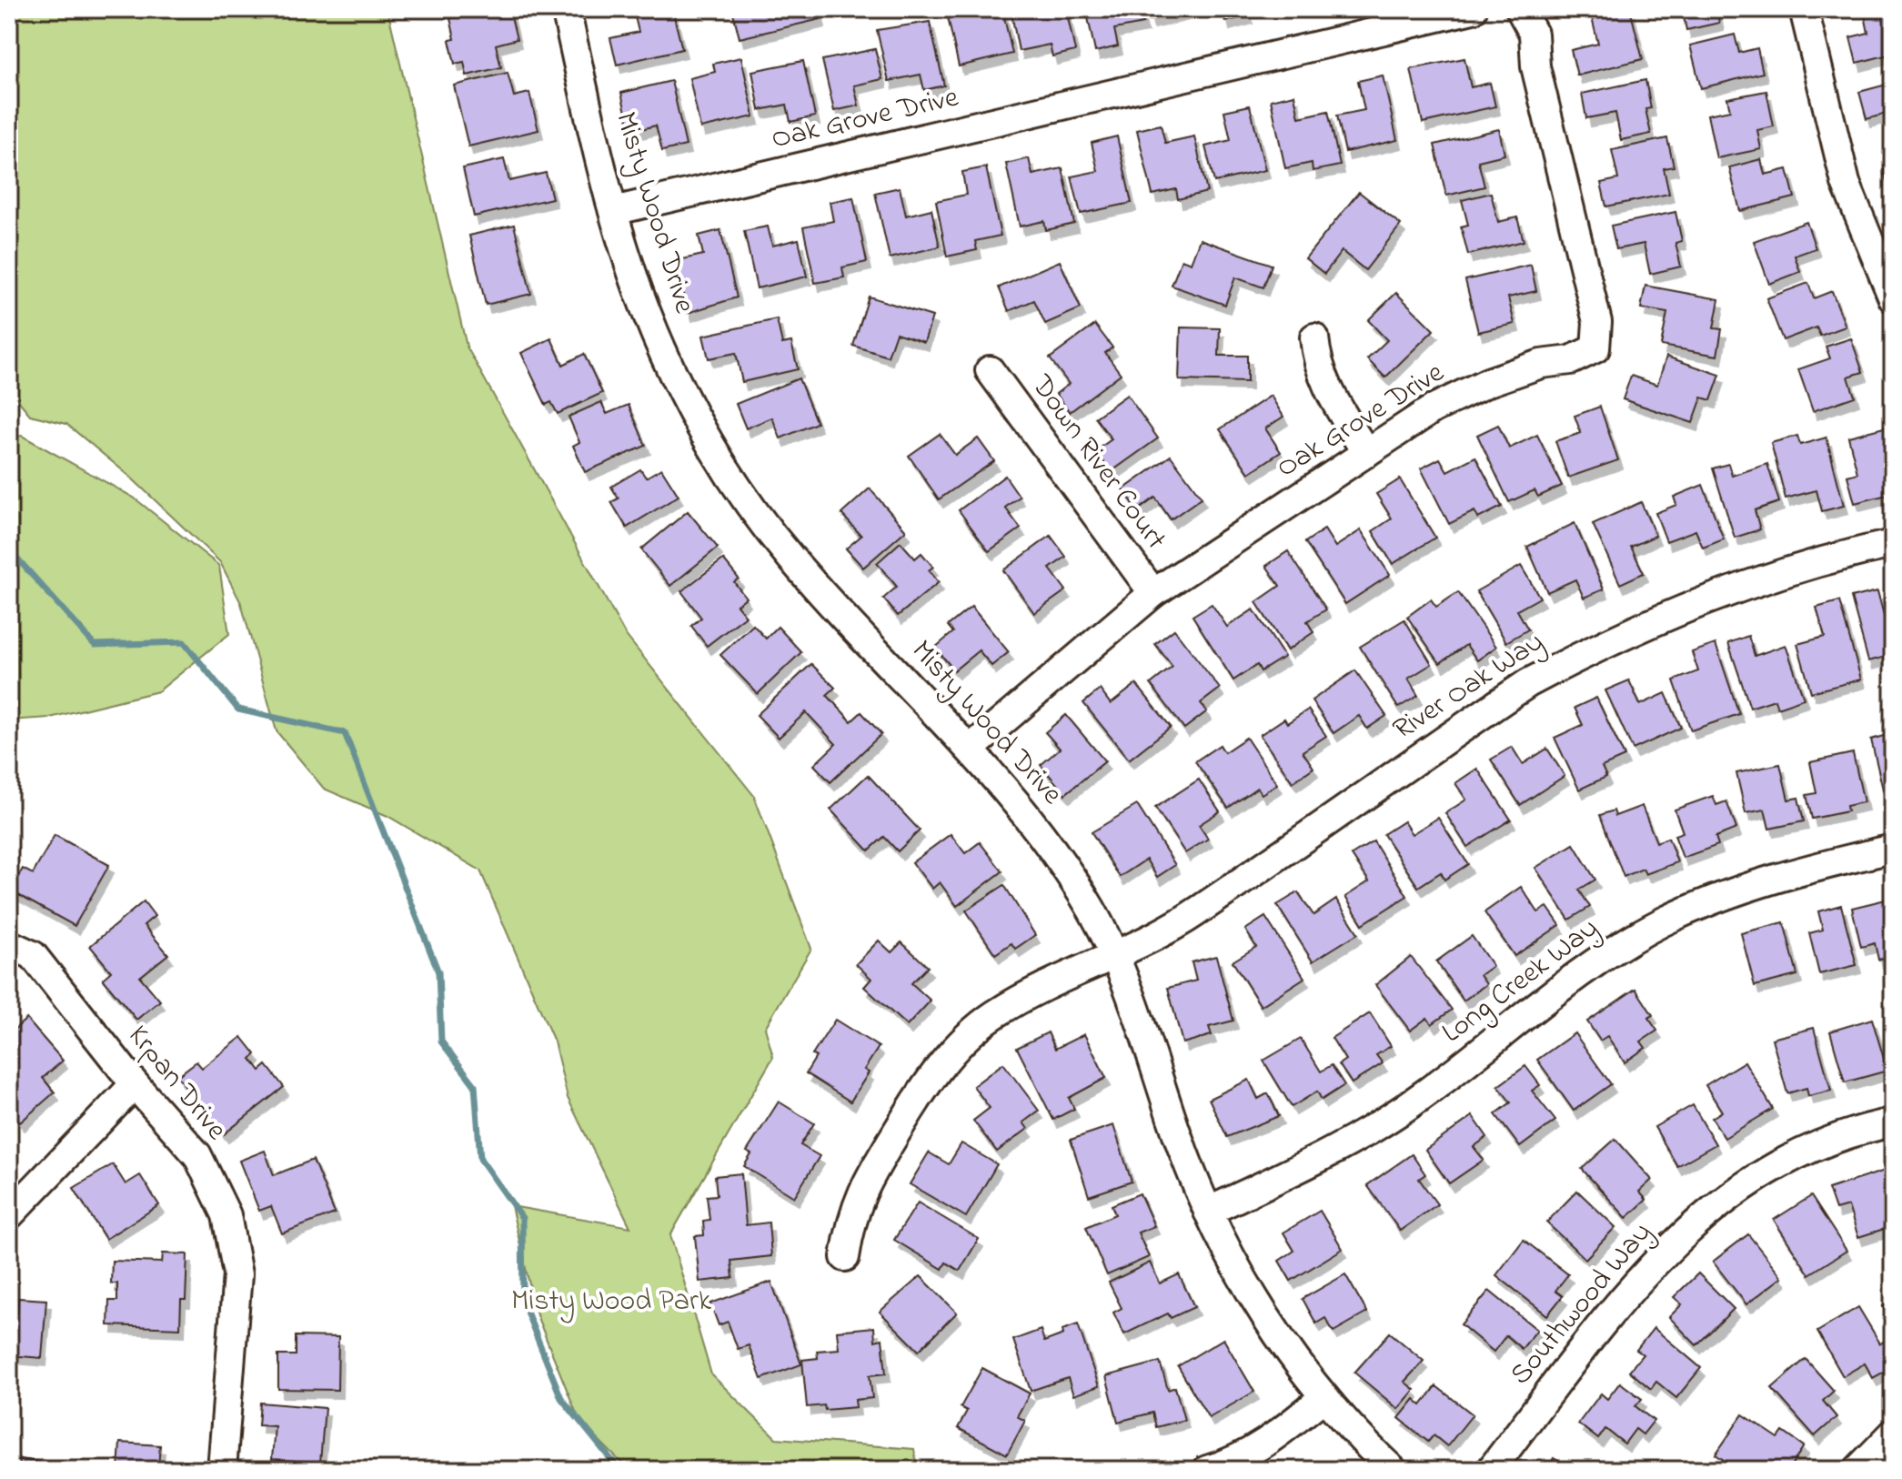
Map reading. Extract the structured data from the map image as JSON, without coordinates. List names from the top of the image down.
{
  "streets": {
    "street": [
      "Oak Grove Drive",
      "Misty Wood Drive",
      "Down River Court",
      "River Oak Way",
      "Long Creek Way",
      "Krpan Drive",
      "Southwood Way"
    ]
  },
  "crossings": [
    ["Oak Grove Drive", "Misty Wood Drive"],
    ["Oak Grove Drive", "Down River Court"],
    ["Misty Wood Drive", "River Oak Way"],
    ["Misty Wood Drive", "Long Creek Way"]
  ],
  "parks": ["Misty Wood Park"]
}
